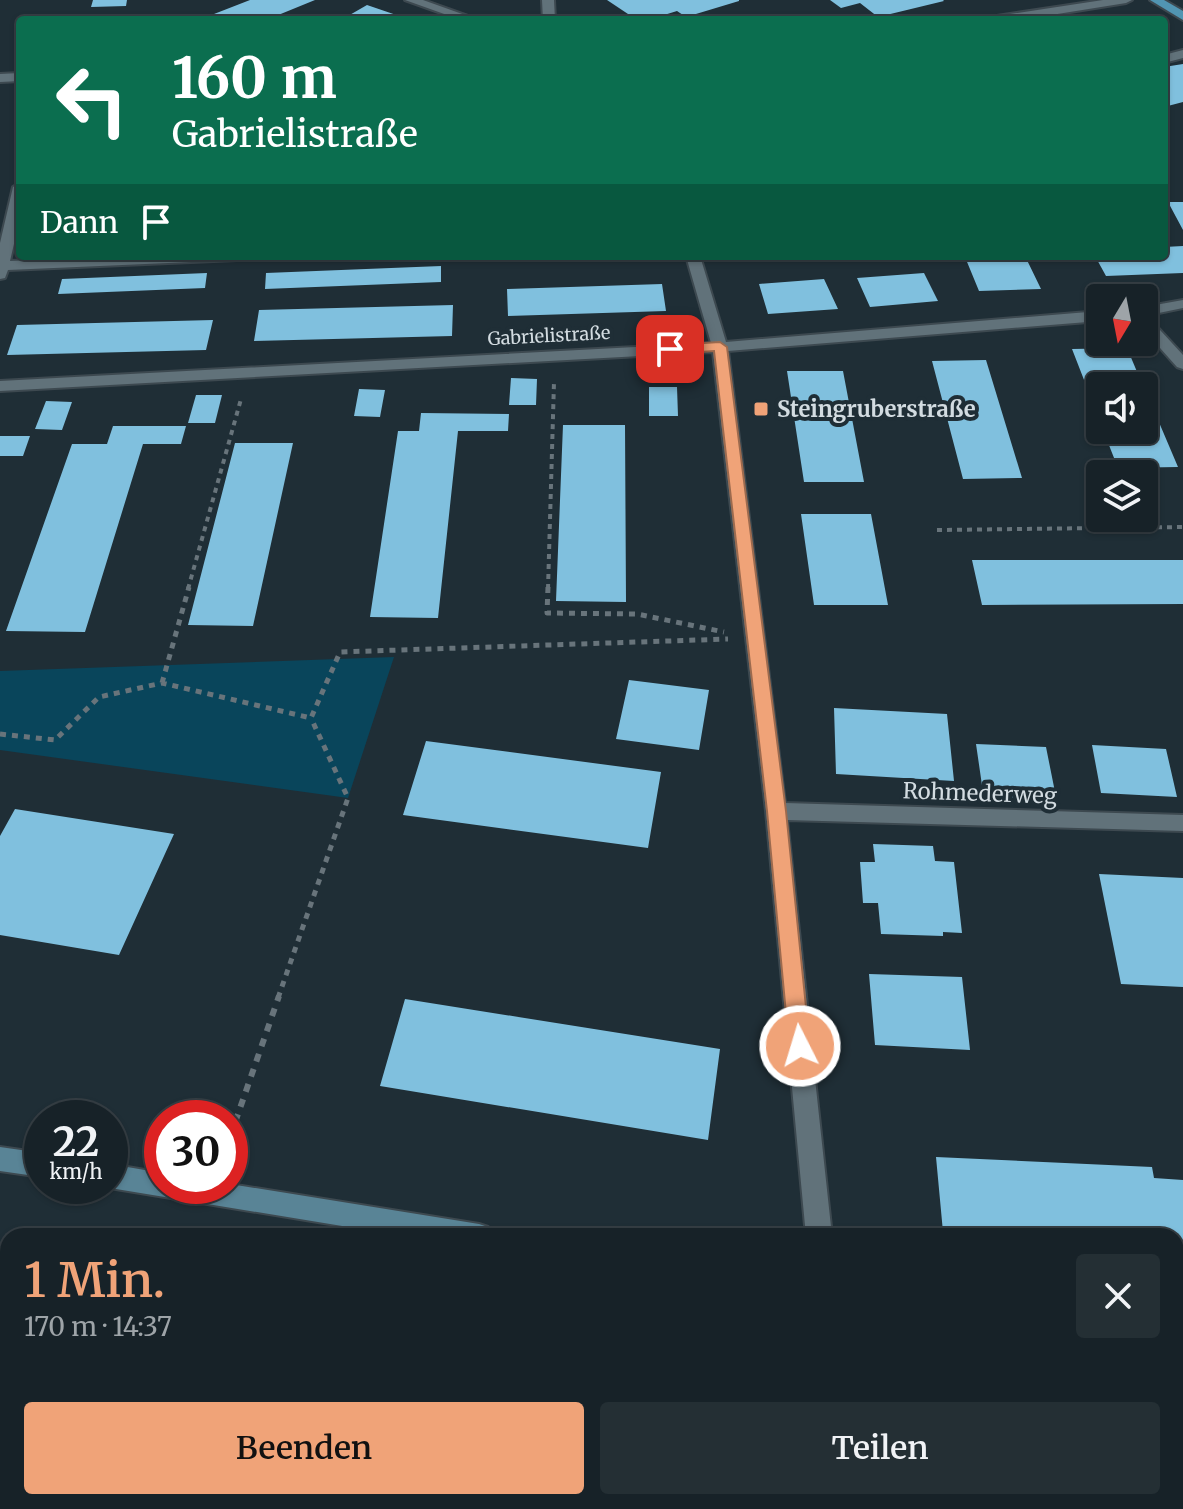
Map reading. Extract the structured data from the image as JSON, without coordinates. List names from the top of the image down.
{
  "streets": {
    "street": ["Gabrielistraße", "Rohmederweg"]
  },
  "places": {
    "transit": ["Steingruberstraße"]
  },
  "north": "bottom",
  "page": {
    "turn": ["160 m", "Gabrielistraße"],
    "then": "Dann",
    "speed": "22 km/h",
    "limit": "30",
    "heading": ["1 Min.", "170 m · 14:37"],
    "buttons": ["Beenden", "Teilen"]
  }
}
